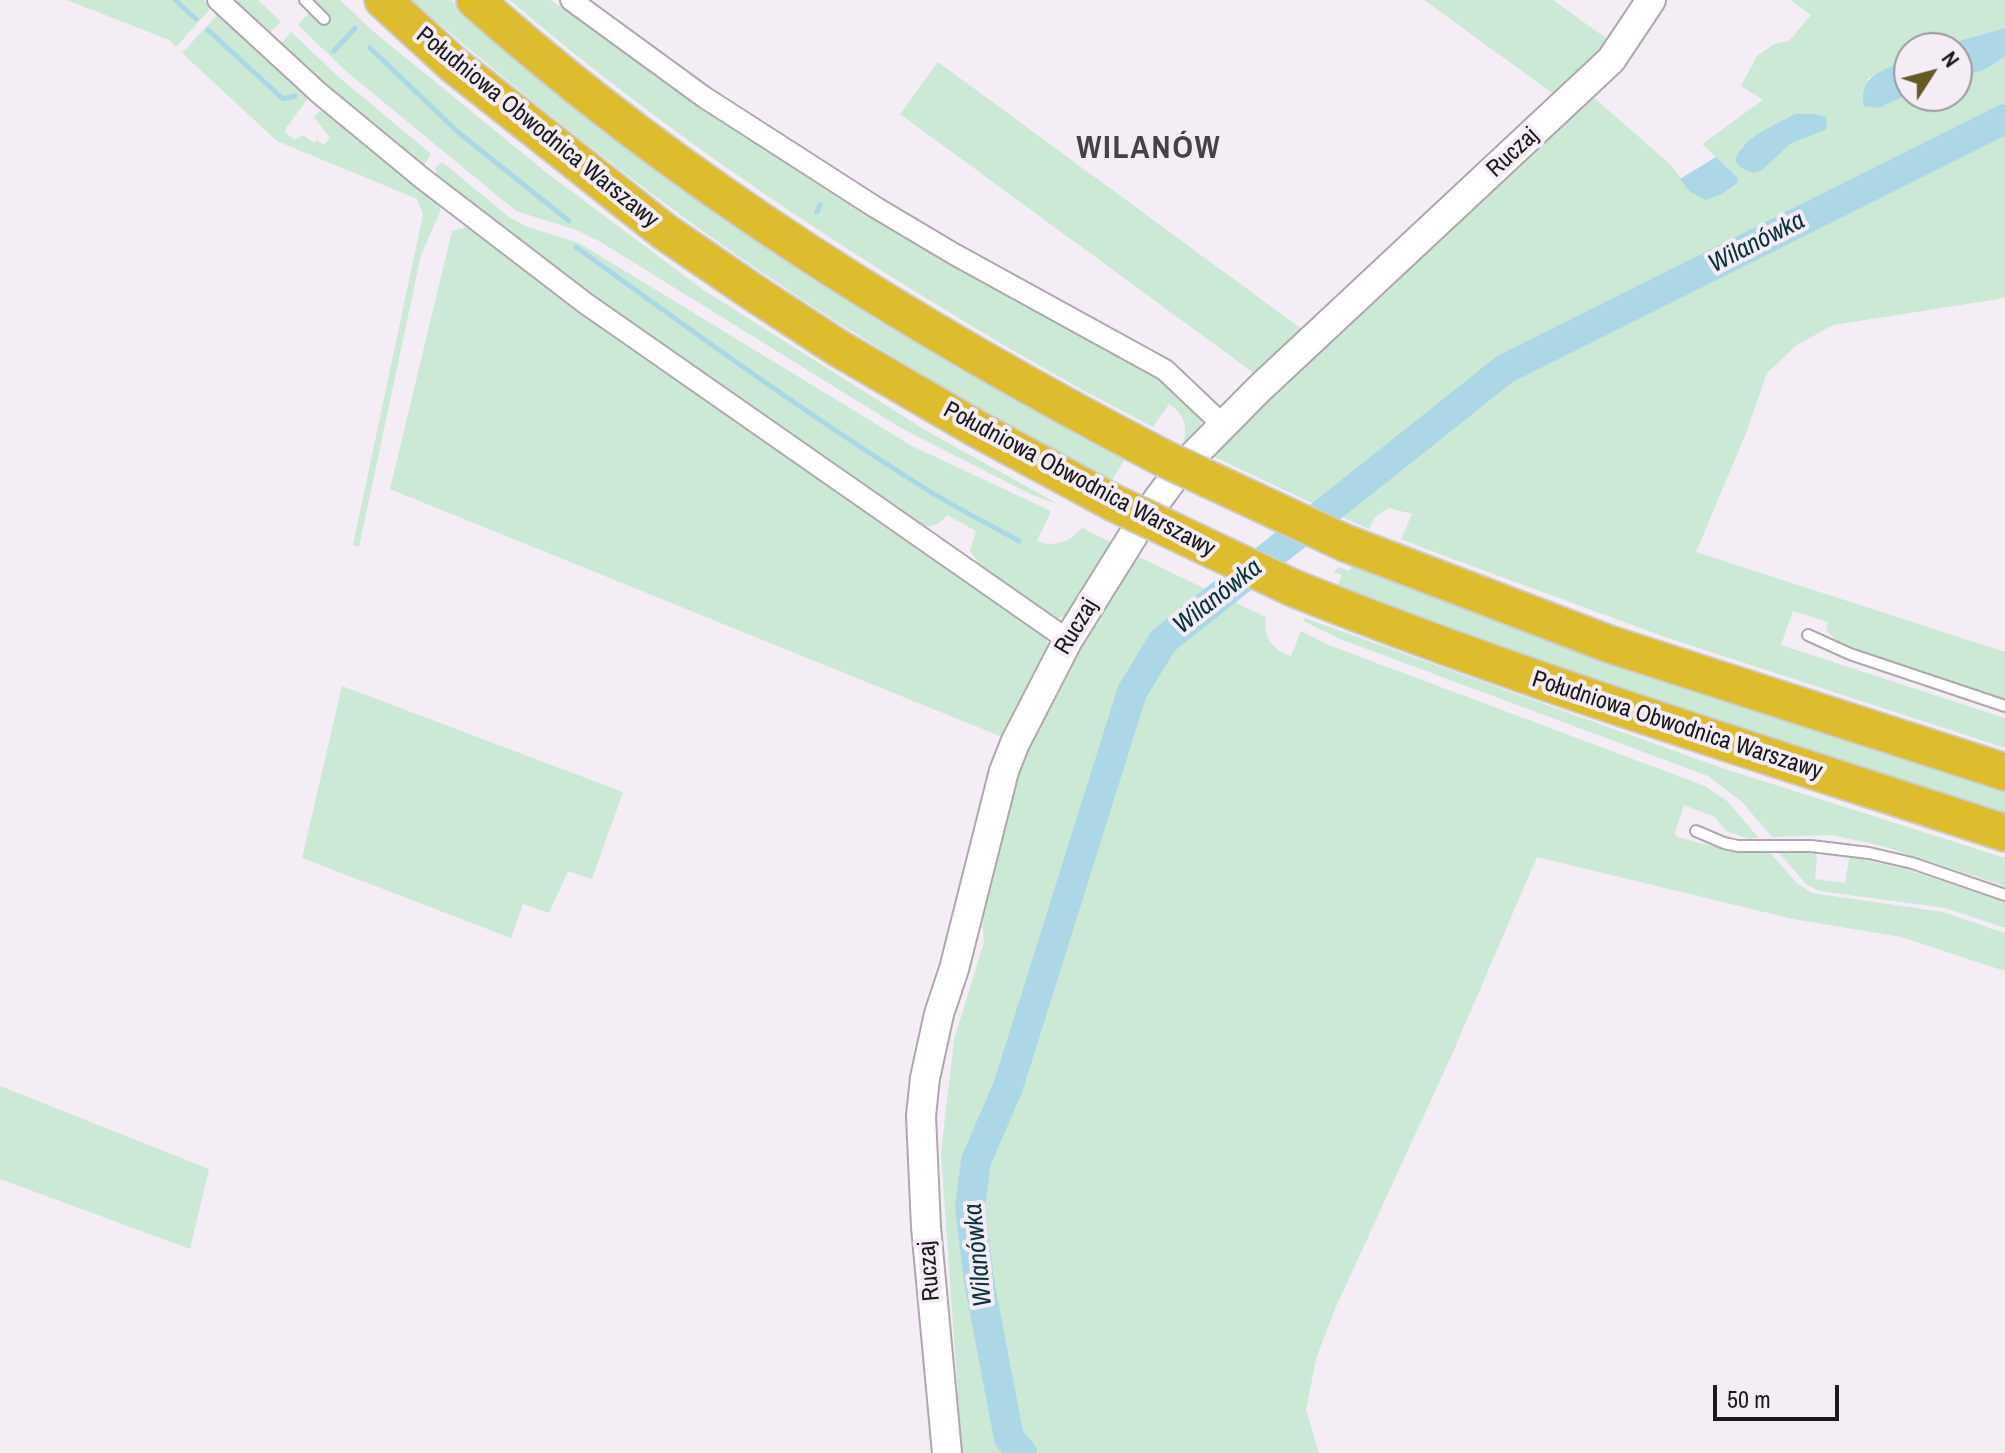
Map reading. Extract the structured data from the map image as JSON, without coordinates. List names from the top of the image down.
{
  "streets": {
    "highway": ["Południowa Obwodnica Warszawy"],
    "street": ["Ruczaj"]
  },
  "districts": ["WILANÓW"],
  "water": ["Wilanówka"],
  "scale_bar": "50 m",
  "north": "top right"
}
